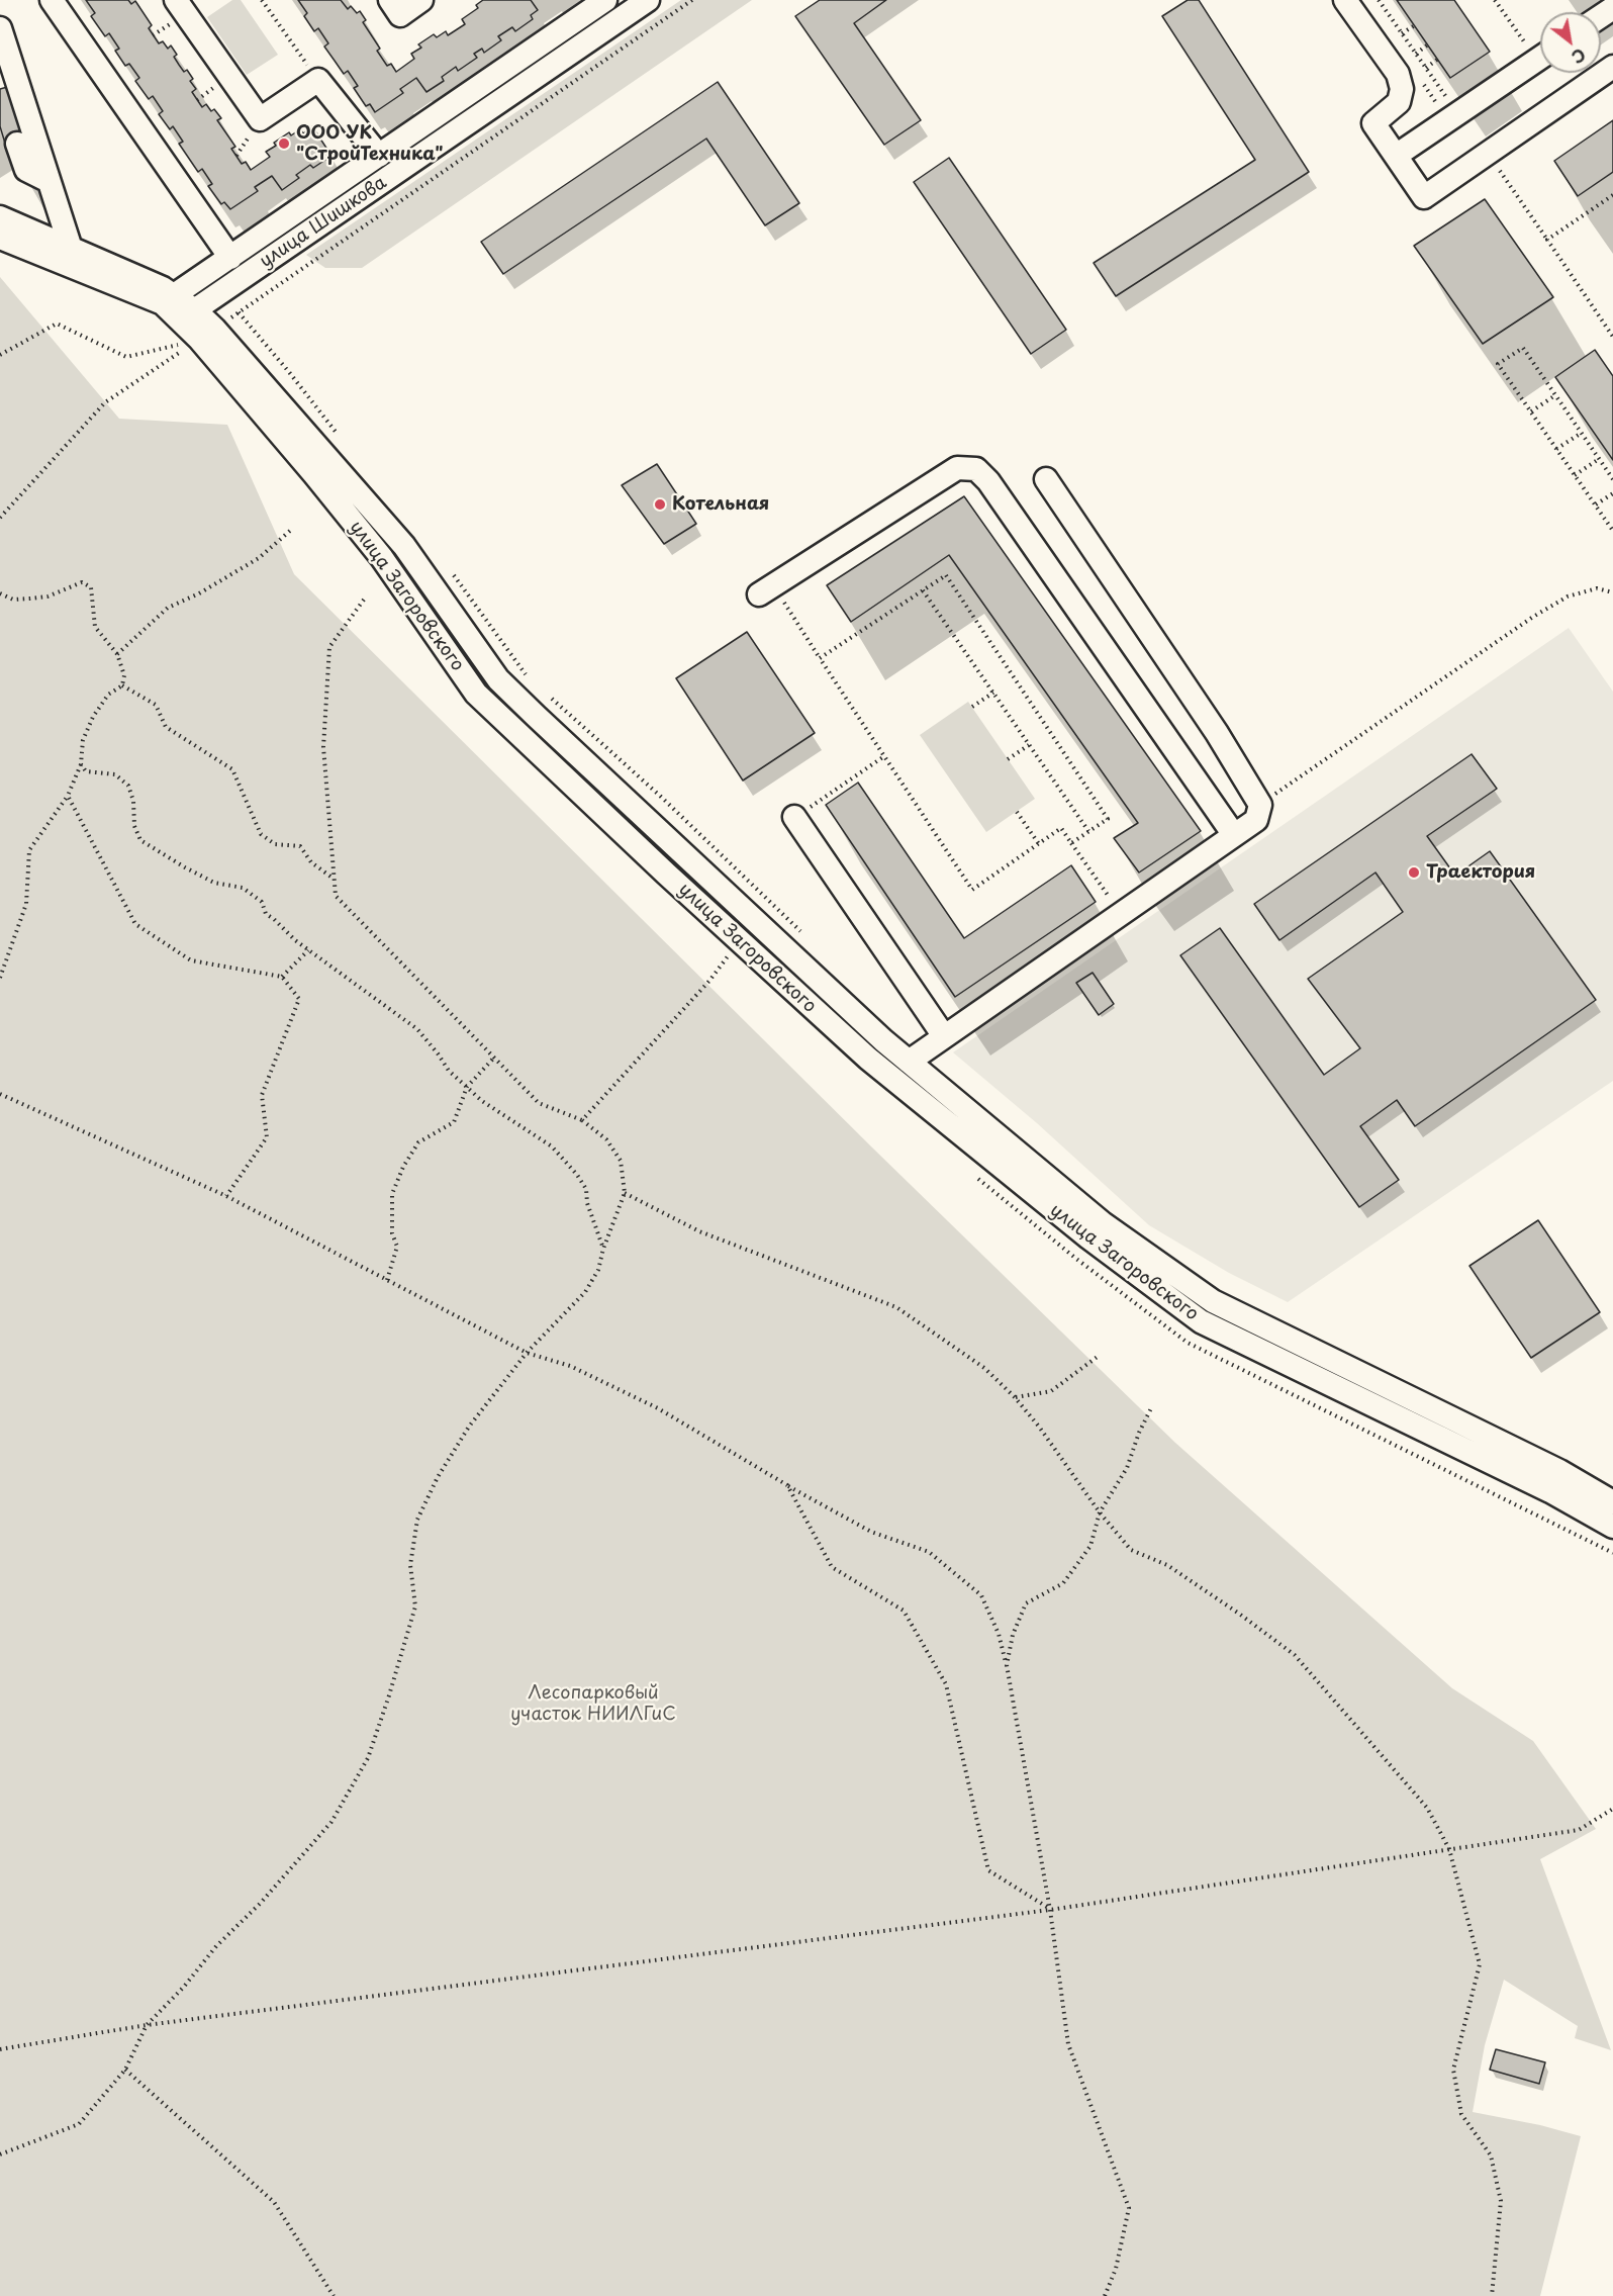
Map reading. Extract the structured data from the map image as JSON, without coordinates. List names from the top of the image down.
{
  "streets": {
    "street": ["улица Шишкова", "улица Загоровского"]
  },
  "crossings": [
    ["улица Шишкова", "улица Загоровского"]
  ],
  "parks": ["Лесопарковый участок НИИЛГиС"],
  "places": ["ООО УК \"СтройТехника\"", "Котельная", "Траектория"],
  "north": "bottom right"
}
